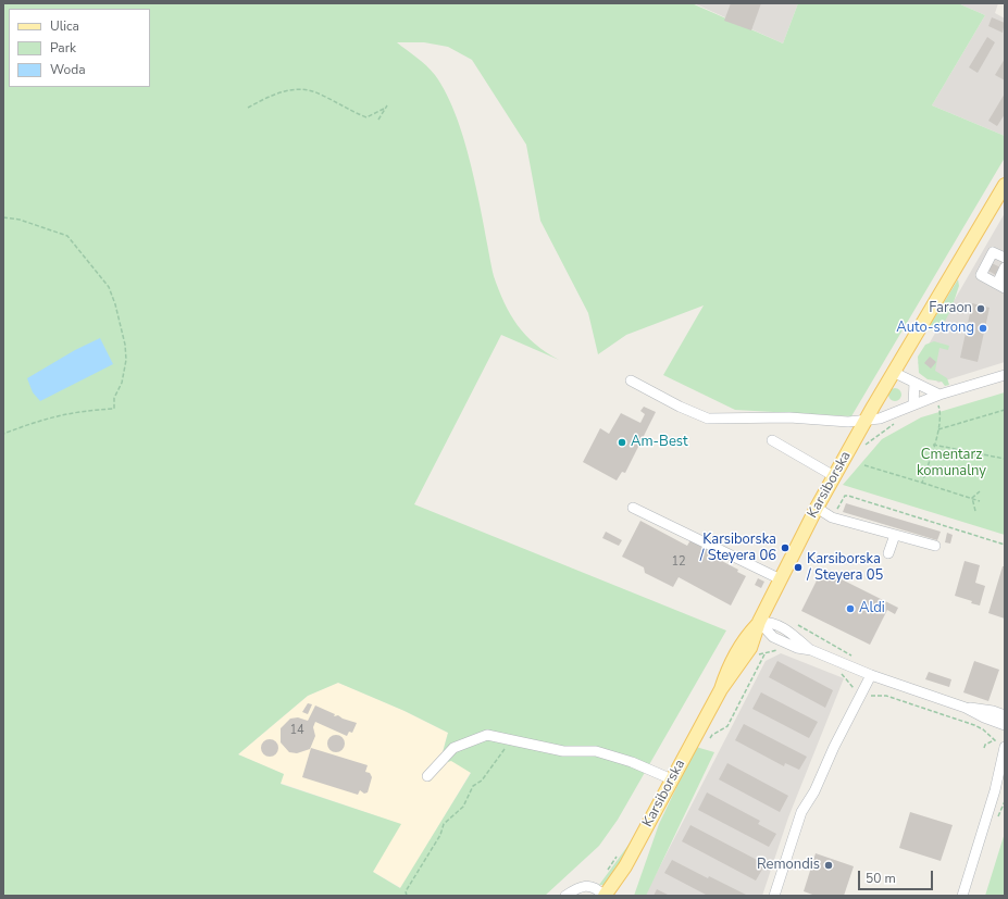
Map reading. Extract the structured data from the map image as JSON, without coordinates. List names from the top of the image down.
{
  "streets": {
    "main road": ["Karsiborska"]
  },
  "parks": ["Cmentarz komunalny"],
  "places": [
    "Faraon",
    "Auto-strong",
    "Am-Best",
    "Karsiborska / Steyera 06",
    "Karsiborska / Steyera 05",
    "Aldi",
    "Remondis"
  ],
  "house_numbers": ["12", "14"],
  "legend": ["Ulica", "Park", "Woda"],
  "scale_bar": "50 m"
}
